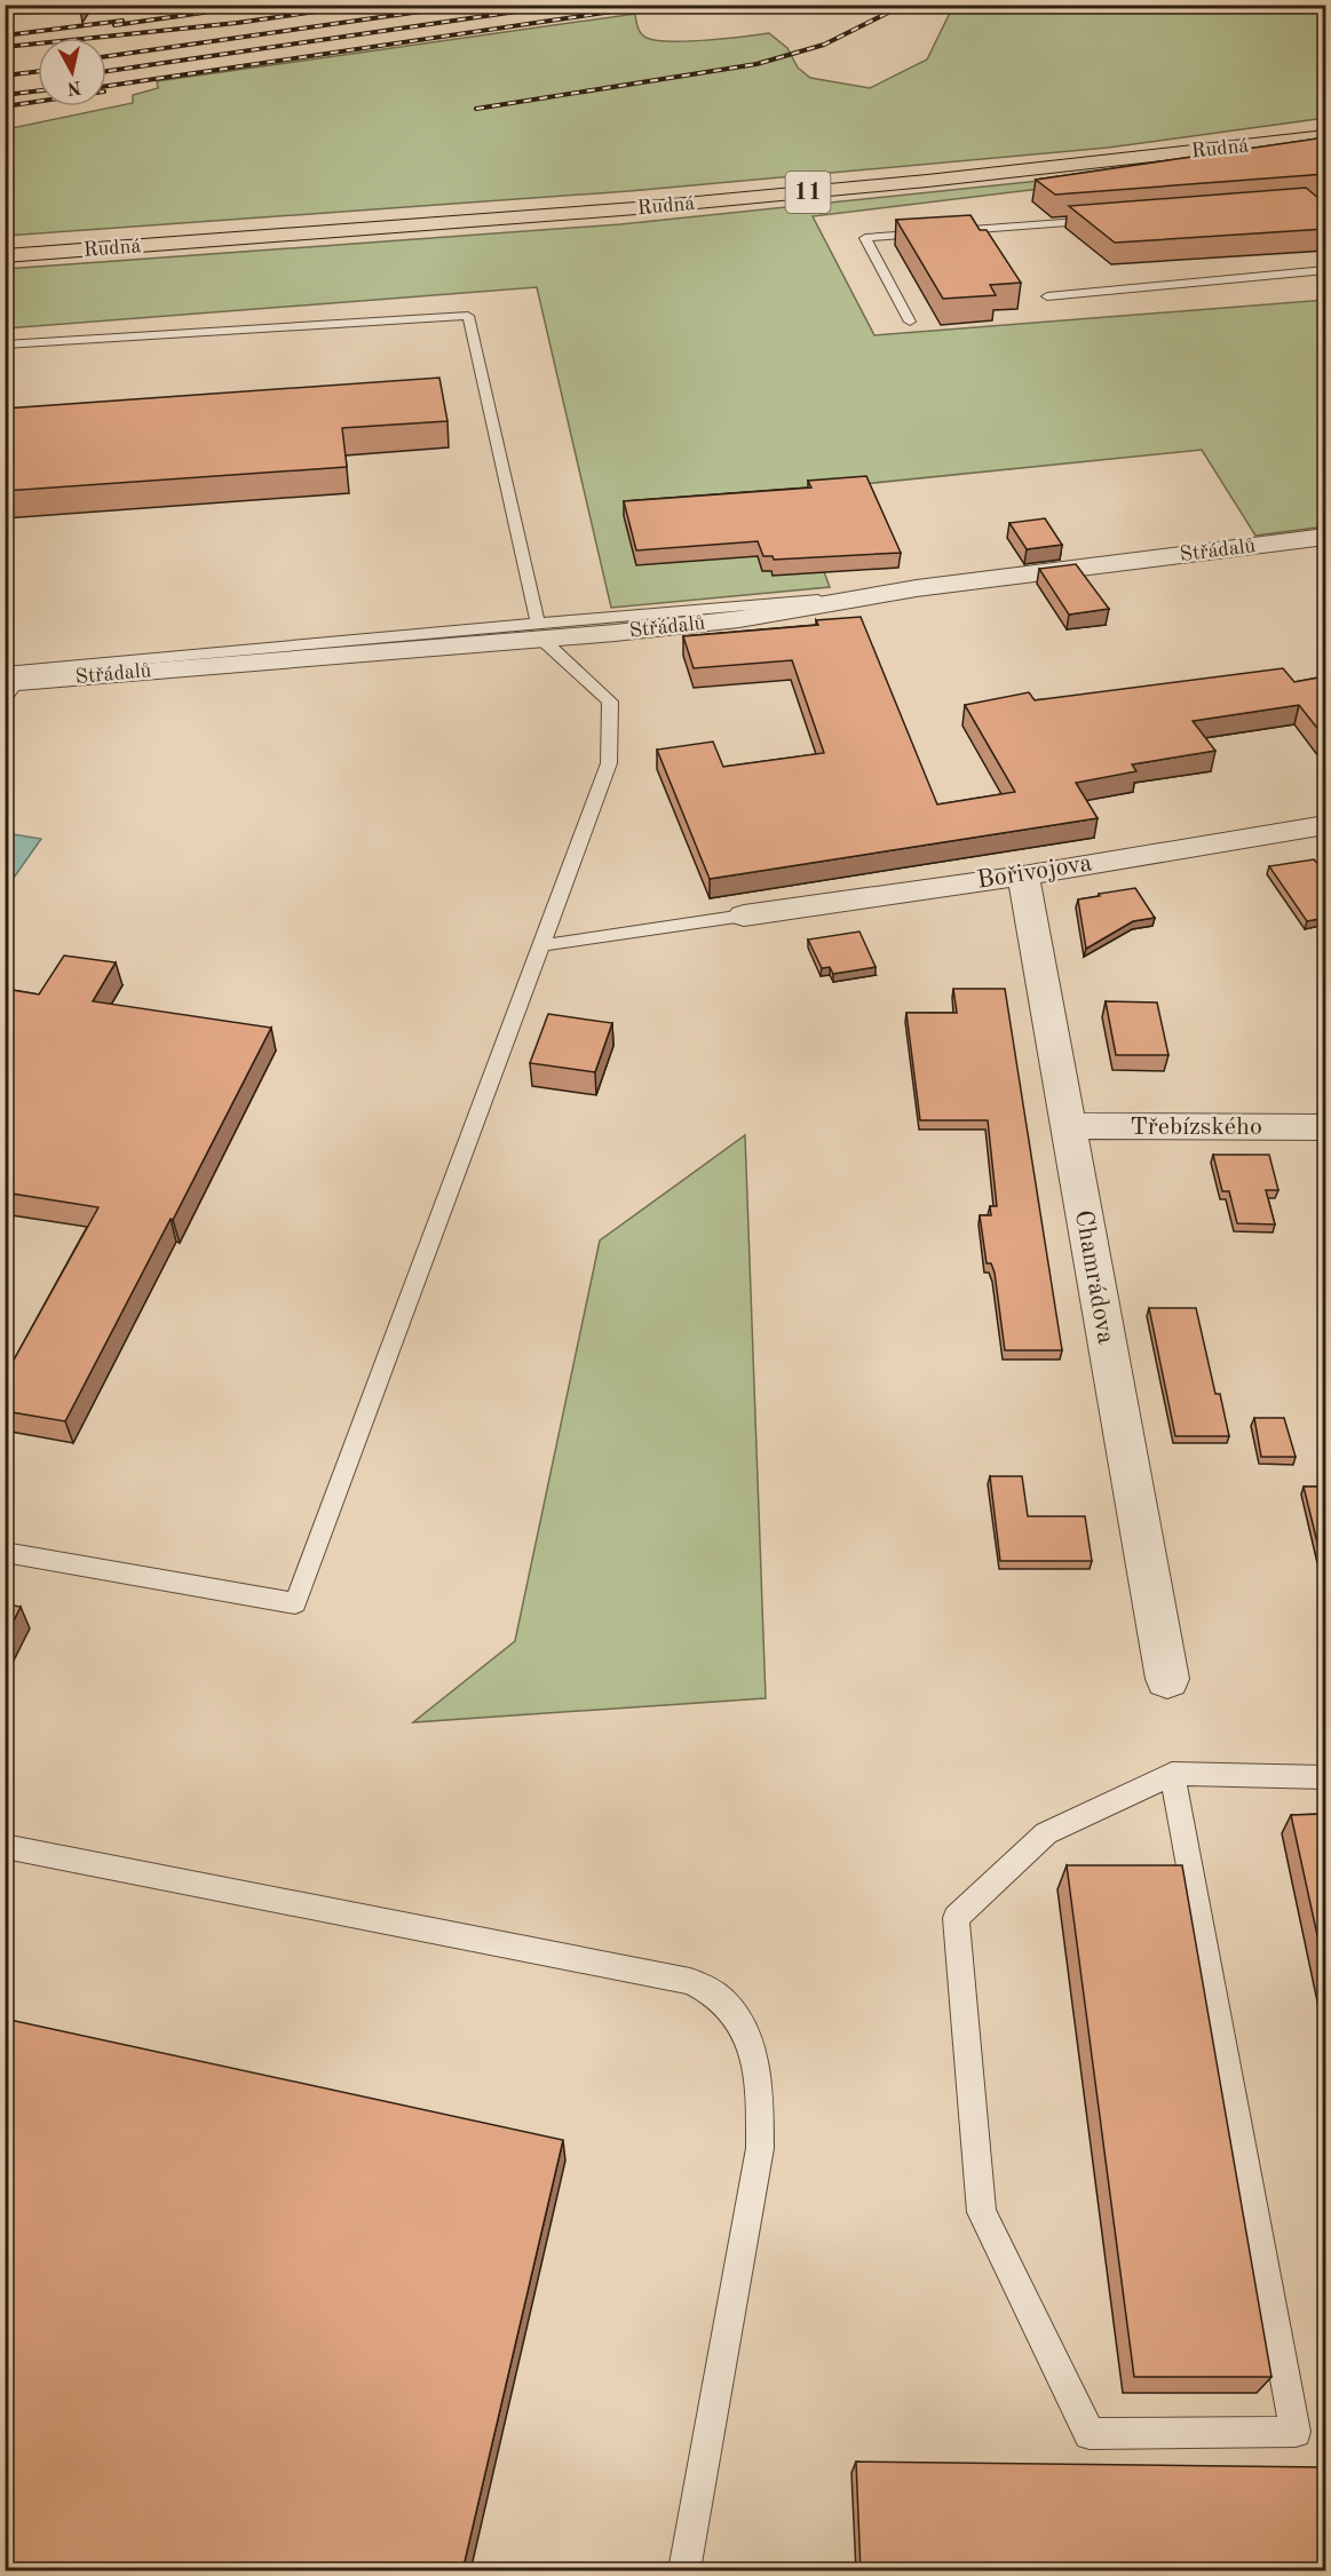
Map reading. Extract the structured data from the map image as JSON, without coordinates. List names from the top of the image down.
{
  "streets": {
    "main road": ["Rudná", "11"],
    "street": [
      "Střádalů",
      "Bořivojova",
      "Třebízského",
      "Chamrádova"
    ]
  },
  "crossings": [
    ["Bořivojova", "Chamrádova"],
    ["Třebízského", "Chamrádova"]
  ],
  "north": "bottom"
}
